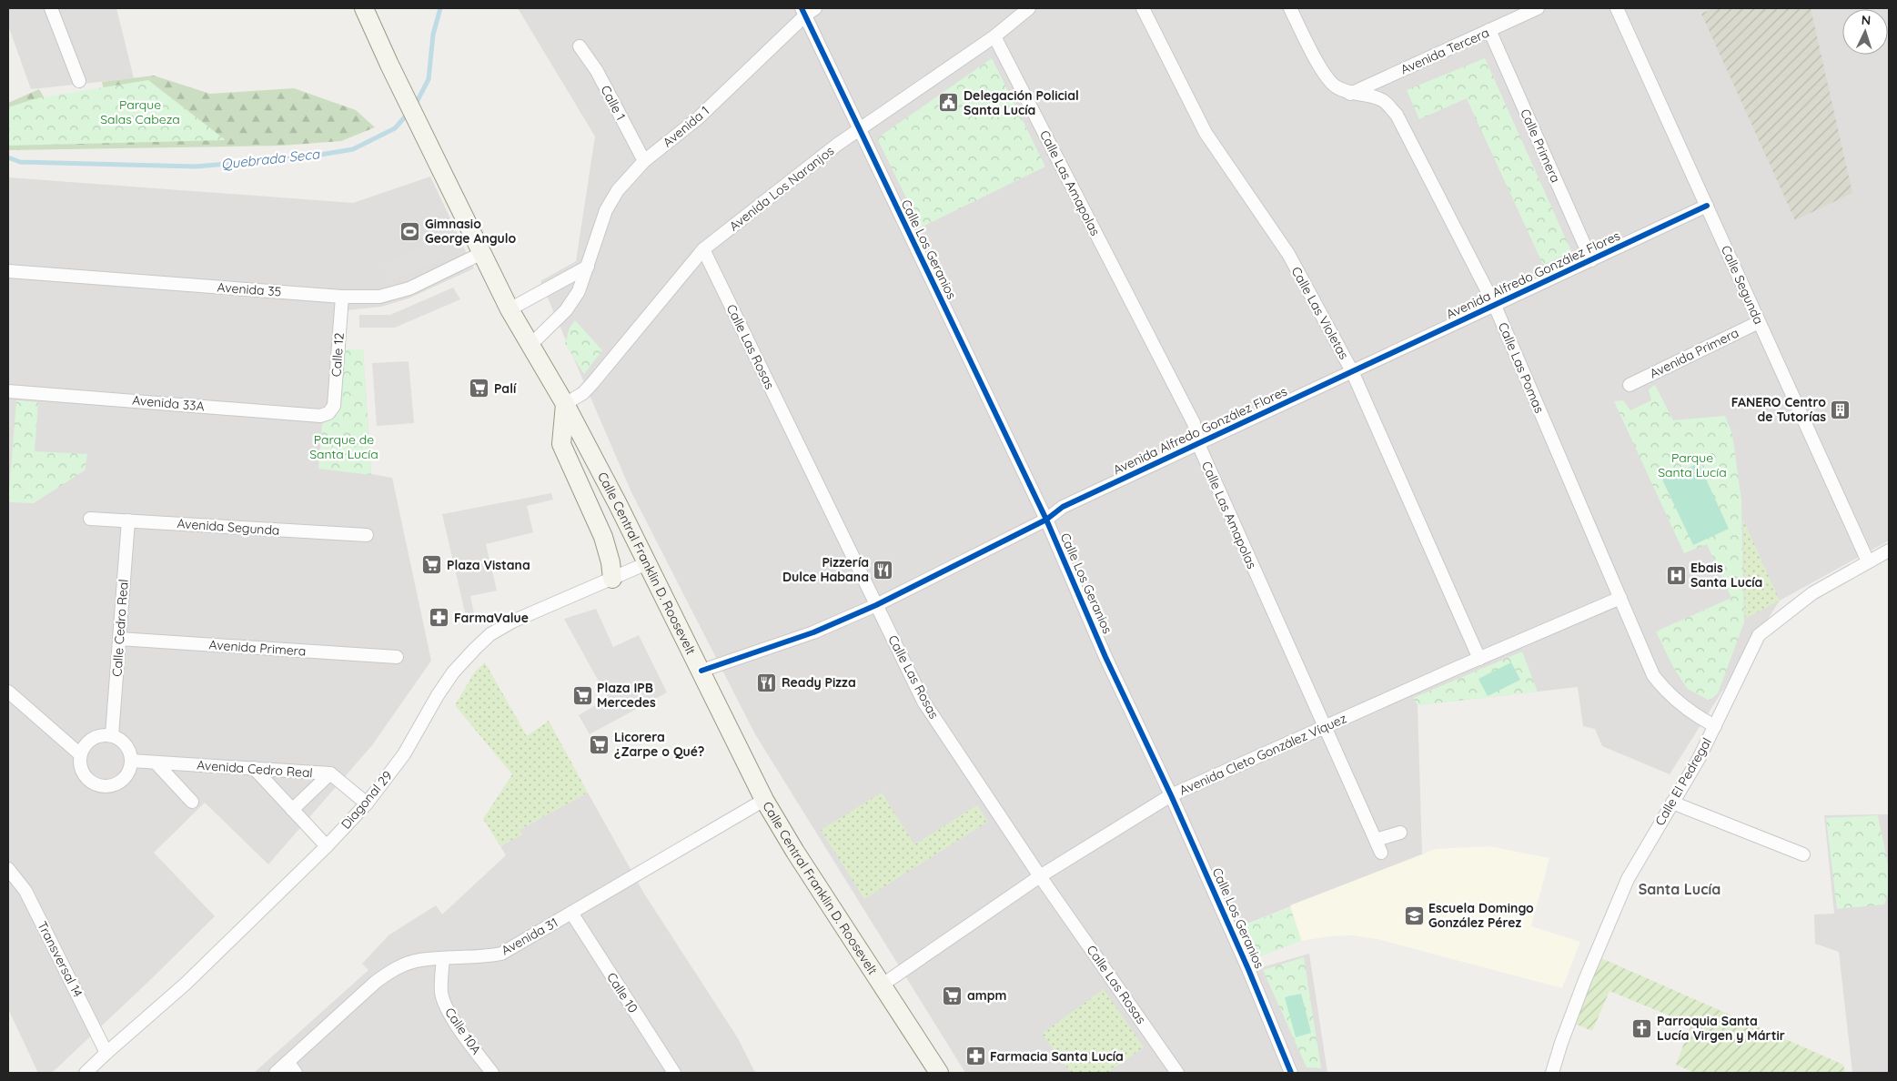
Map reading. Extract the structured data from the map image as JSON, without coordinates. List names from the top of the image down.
{
  "streets": {
    "main road": ["Calle Central Franklin D. Roosevelt"],
    "street": [
      "Avenida Tercera",
      "Calle 1",
      "Avenida 1",
      "Calle Primera",
      "Calle Las Amapolas",
      "Avenida Los Naranjos",
      "Calle Los Geranios",
      "Avenida Alfredo González Flores",
      "Calle Segunda",
      "Avenida 35",
      "Calle Las Violetas",
      "Calle Las Rosas",
      "Avenida Primera",
      "Calle 12",
      "Calle Las Pomas",
      "Avenida 33A",
      "Avenida Segunda",
      "Calle Cedro Real",
      "Avenida Cleto González Víquez",
      "Avenida Cedro Real",
      "Calle El Pedregal",
      "Diagonal 29",
      "Avenida 31",
      "Transversal 14",
      "Calle 10",
      "Calle 10A"
    ]
  },
  "crossings": [
    ["Avenida Tercera", "Calle Primera"],
    ["Avenida Tercera", "Calle Las Pomas"],
    ["Calle 1", "Avenida 1"],
    ["Avenida 1", "Calle Los Geranios"],
    ["Avenida 1", "Calle Central Franklin D. Roosevelt"],
    ["Calle Primera", "Avenida Alfredo González Flores"],
    ["Calle Las Amapolas", "Avenida Los Naranjos"],
    ["Calle Las Amapolas", "Avenida Alfredo González Flores"],
    ["Calle Las Amapolas", "Avenida Cleto González Víquez"],
    ["Avenida Los Naranjos", "Calle Los Geranios"],
    ["Avenida Los Naranjos", "Calle Las Rosas"],
    ["Avenida Los Naranjos", "Calle Central Franklin D. Roosevelt"],
    ["Calle Los Geranios", "Avenida Alfredo González Flores"],
    ["Calle Los Geranios", "Avenida Cleto González Víquez"],
    ["Avenida Alfredo González Flores", "Calle Segunda"],
    ["Avenida Alfredo González Flores", "Calle Las Violetas"],
    ["Avenida Alfredo González Flores", "Calle Las Rosas"],
    ["Avenida Alfredo González Flores", "Calle Las Pomas"],
    ["Avenida Alfredo González Flores", "Calle Central Franklin D. Roosevelt"],
    ["Calle Segunda", "Avenida Primera"],
    ["Calle Segunda", "Calle El Pedregal"],
    ["Avenida 35", "Calle 12"],
    ["Avenida 35", "Calle Central Franklin D. Roosevelt"],
    ["Calle Las Violetas", "Avenida Cleto González Víquez"],
    ["Calle Las Rosas", "Avenida Cleto González Víquez"],
    ["Avenida Primera", "Calle Cedro Real"],
    ["Calle 12", "Avenida 33A"],
    ["Calle Las Pomas", "Avenida Cleto González Víquez"],
    ["Calle Las Pomas", "Calle El Pedregal"],
    ["Avenida Segunda", "Calle Cedro Real"],
    ["Calle Central Franklin D. Roosevelt", "Avenida Cleto González Víquez"],
    ["Calle Central Franklin D. Roosevelt", "Diagonal 29"],
    ["Calle Central Franklin D. Roosevelt", "Avenida 31"],
    ["Calle Cedro Real", "Avenida Cedro Real"],
    ["Avenida Cedro Real", "Diagonal 29"],
    ["Diagonal 29", "Transversal 14"],
    ["Avenida 31", "Calle 10"],
    ["Avenida 31", "Calle 10A"]
  ],
  "districts": ["Santa Lucía"],
  "water": ["Quebrada Seca"],
  "parks": ["Parque Salas Cabeza", "Parque de Santa Lucía", "Parque Santa Lucía"],
  "places": {
    "public building": ["Delegación Policial Santa Lucía"],
    "sports": ["Gimnasio George Angulo"],
    "supermarket": [
      "Palí",
      "Plaza Vistana",
      "Plaza IPB Mercedes",
      "Licorera ¿Zarpe o Qué?",
      "ampm"
    ],
    "building": ["FANERO Centro de Tutorías"],
    "restaurant": ["Pizzería Dulce Habana", "Ready Pizza"],
    "hospital": ["Ebais Santa Lucía"],
    "pharmacy": ["FarmaValue", "Farmacia Santa Lucía"],
    "school or university": ["Escuela Domingo González Pérez"],
    "church": ["Parroquia Santa Lucía Virgen y Mártir"]
  },
  "north": "top"
}
